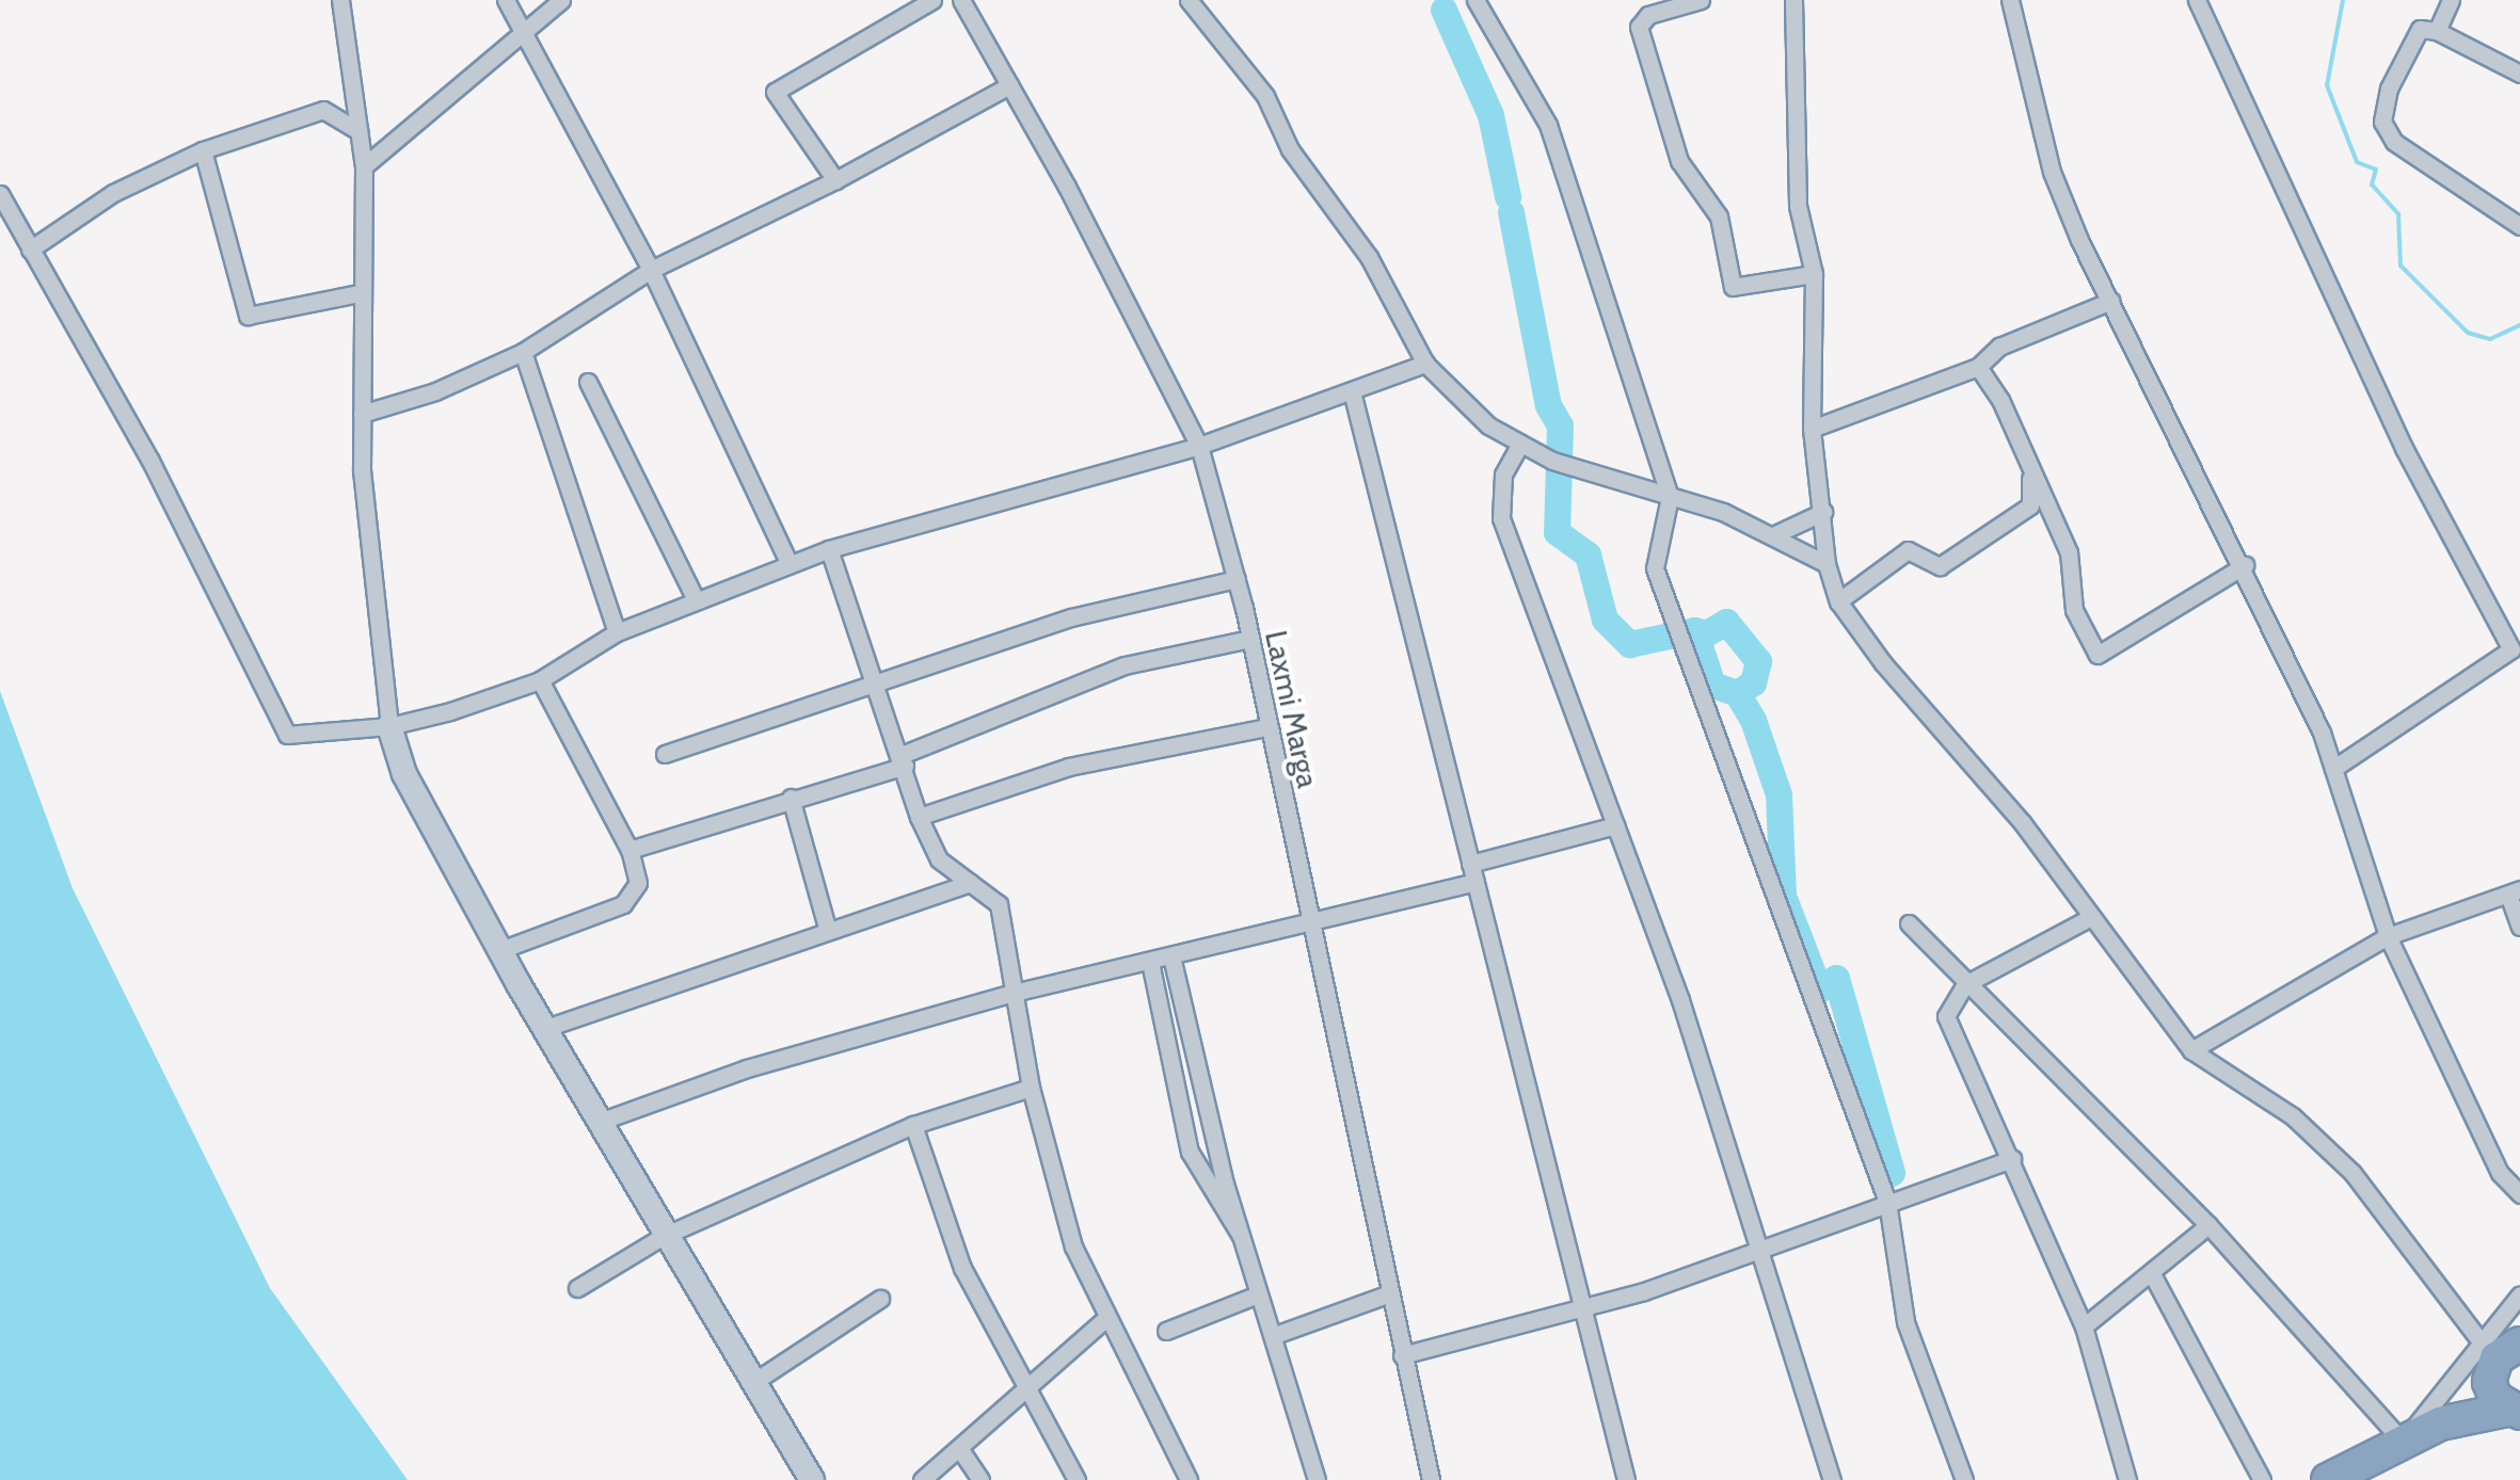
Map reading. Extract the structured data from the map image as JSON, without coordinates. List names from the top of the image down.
{
  "streets": {
    "street": ["Laxmi Marga"]
  }
}
